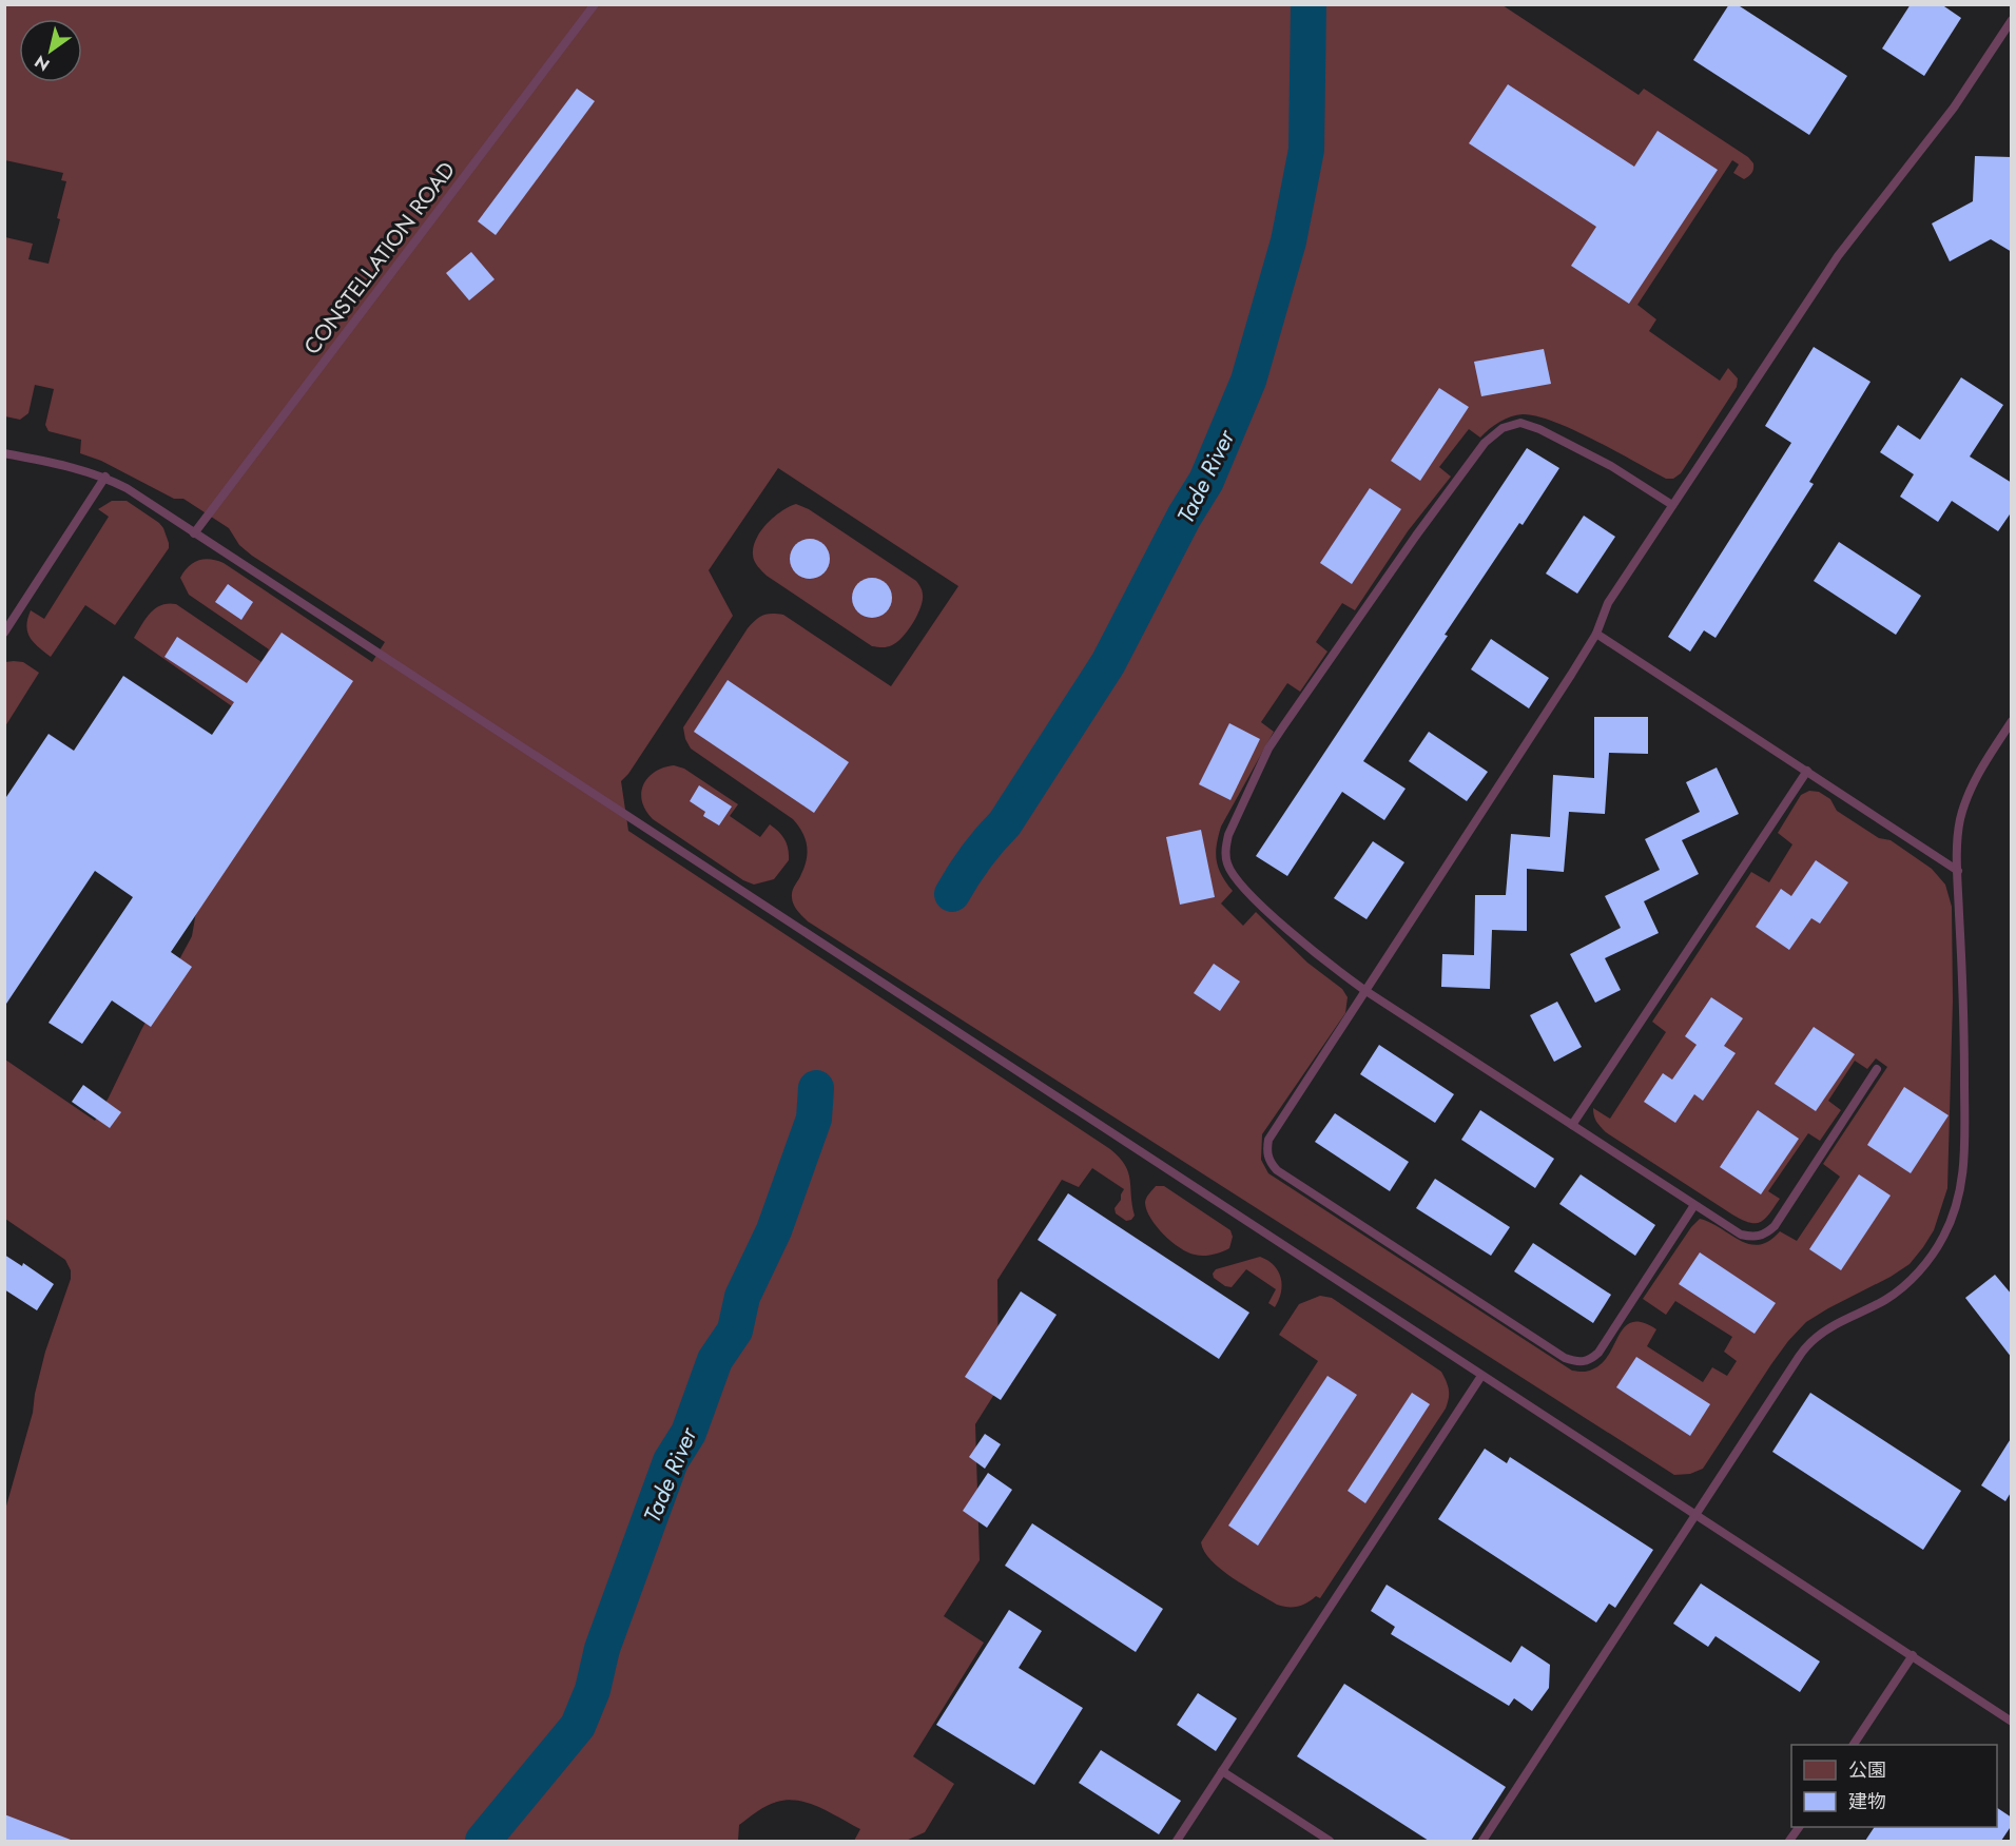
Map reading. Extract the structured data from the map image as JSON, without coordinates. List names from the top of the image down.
{
  "streets": {
    "lane": ["CONSTELLATION ROAD"]
  },
  "water": ["Tade River"],
  "legend": ["公園", "建物"],
  "north": "bottom left"
}
